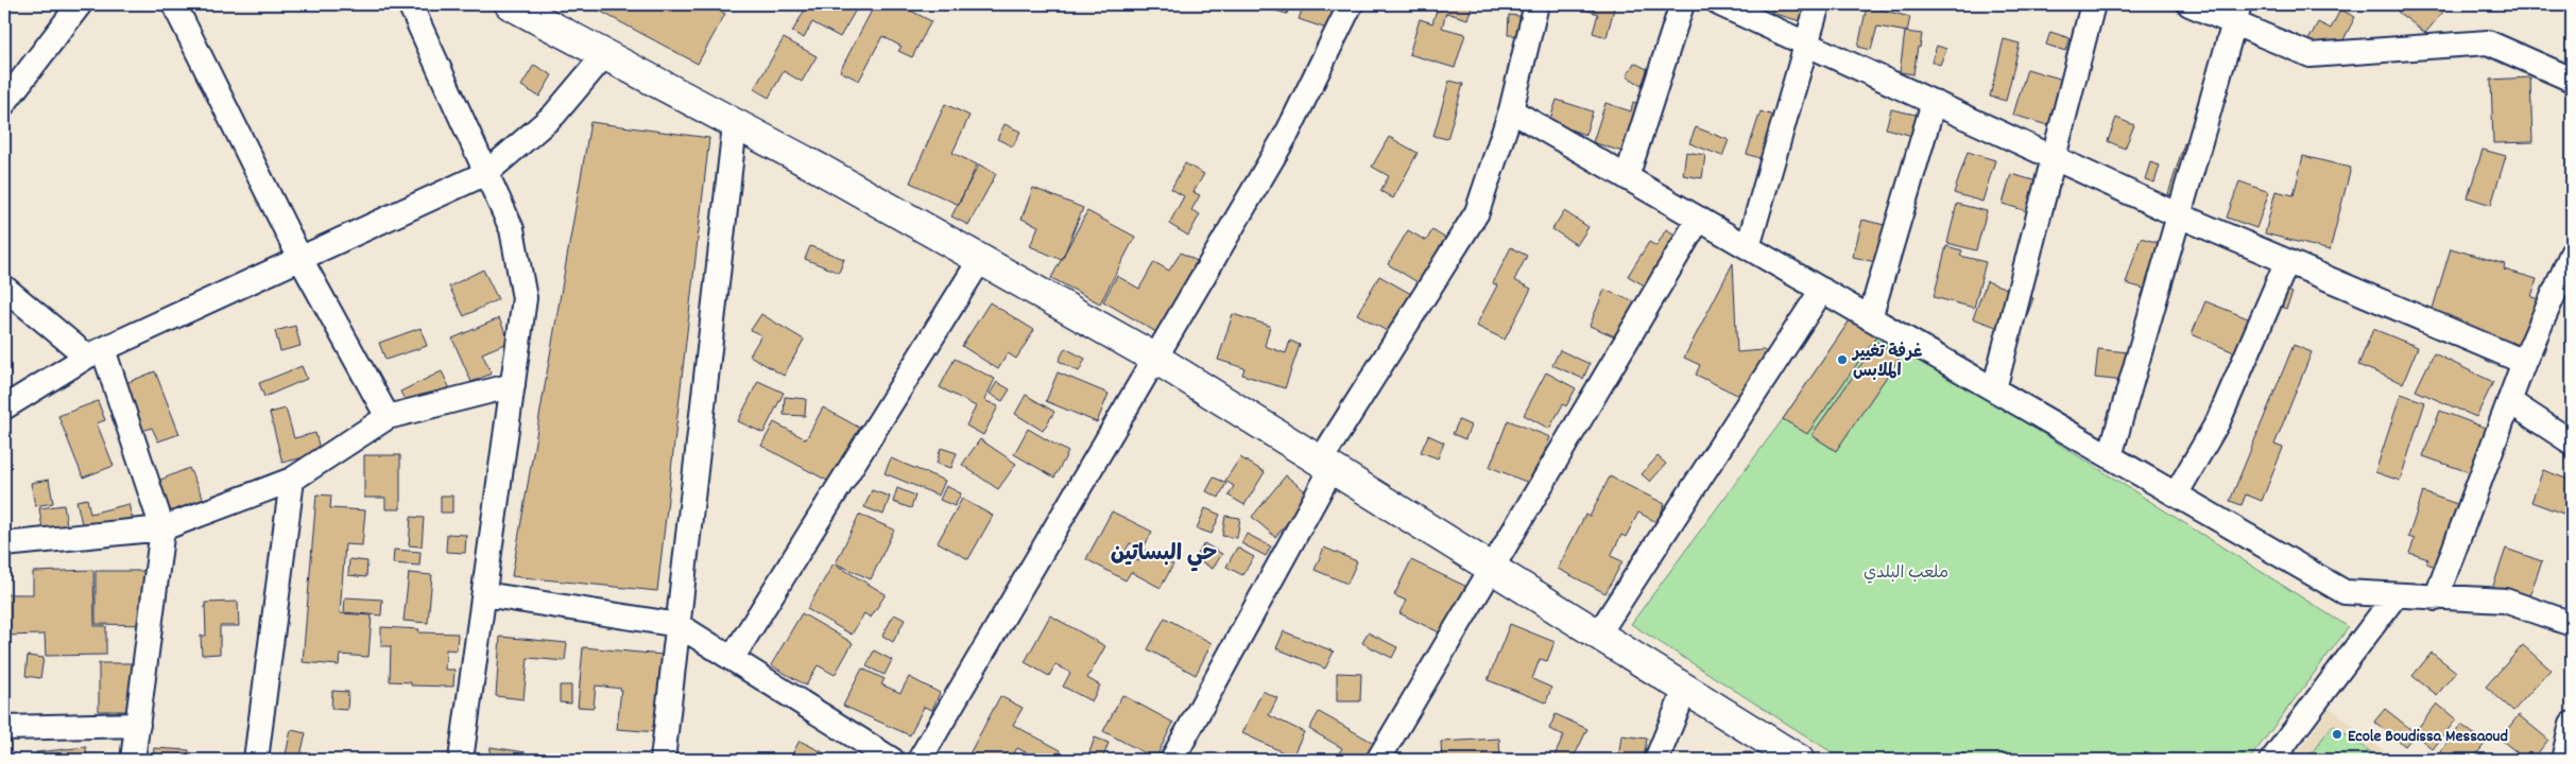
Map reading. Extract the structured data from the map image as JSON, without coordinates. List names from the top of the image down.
{
  "districts": ["حي البساتين"],
  "parks": ["ملعب البلدي"],
  "places": ["غرفة تغيير الملابس", "Ecole Boudissa Messaoud"]
}
